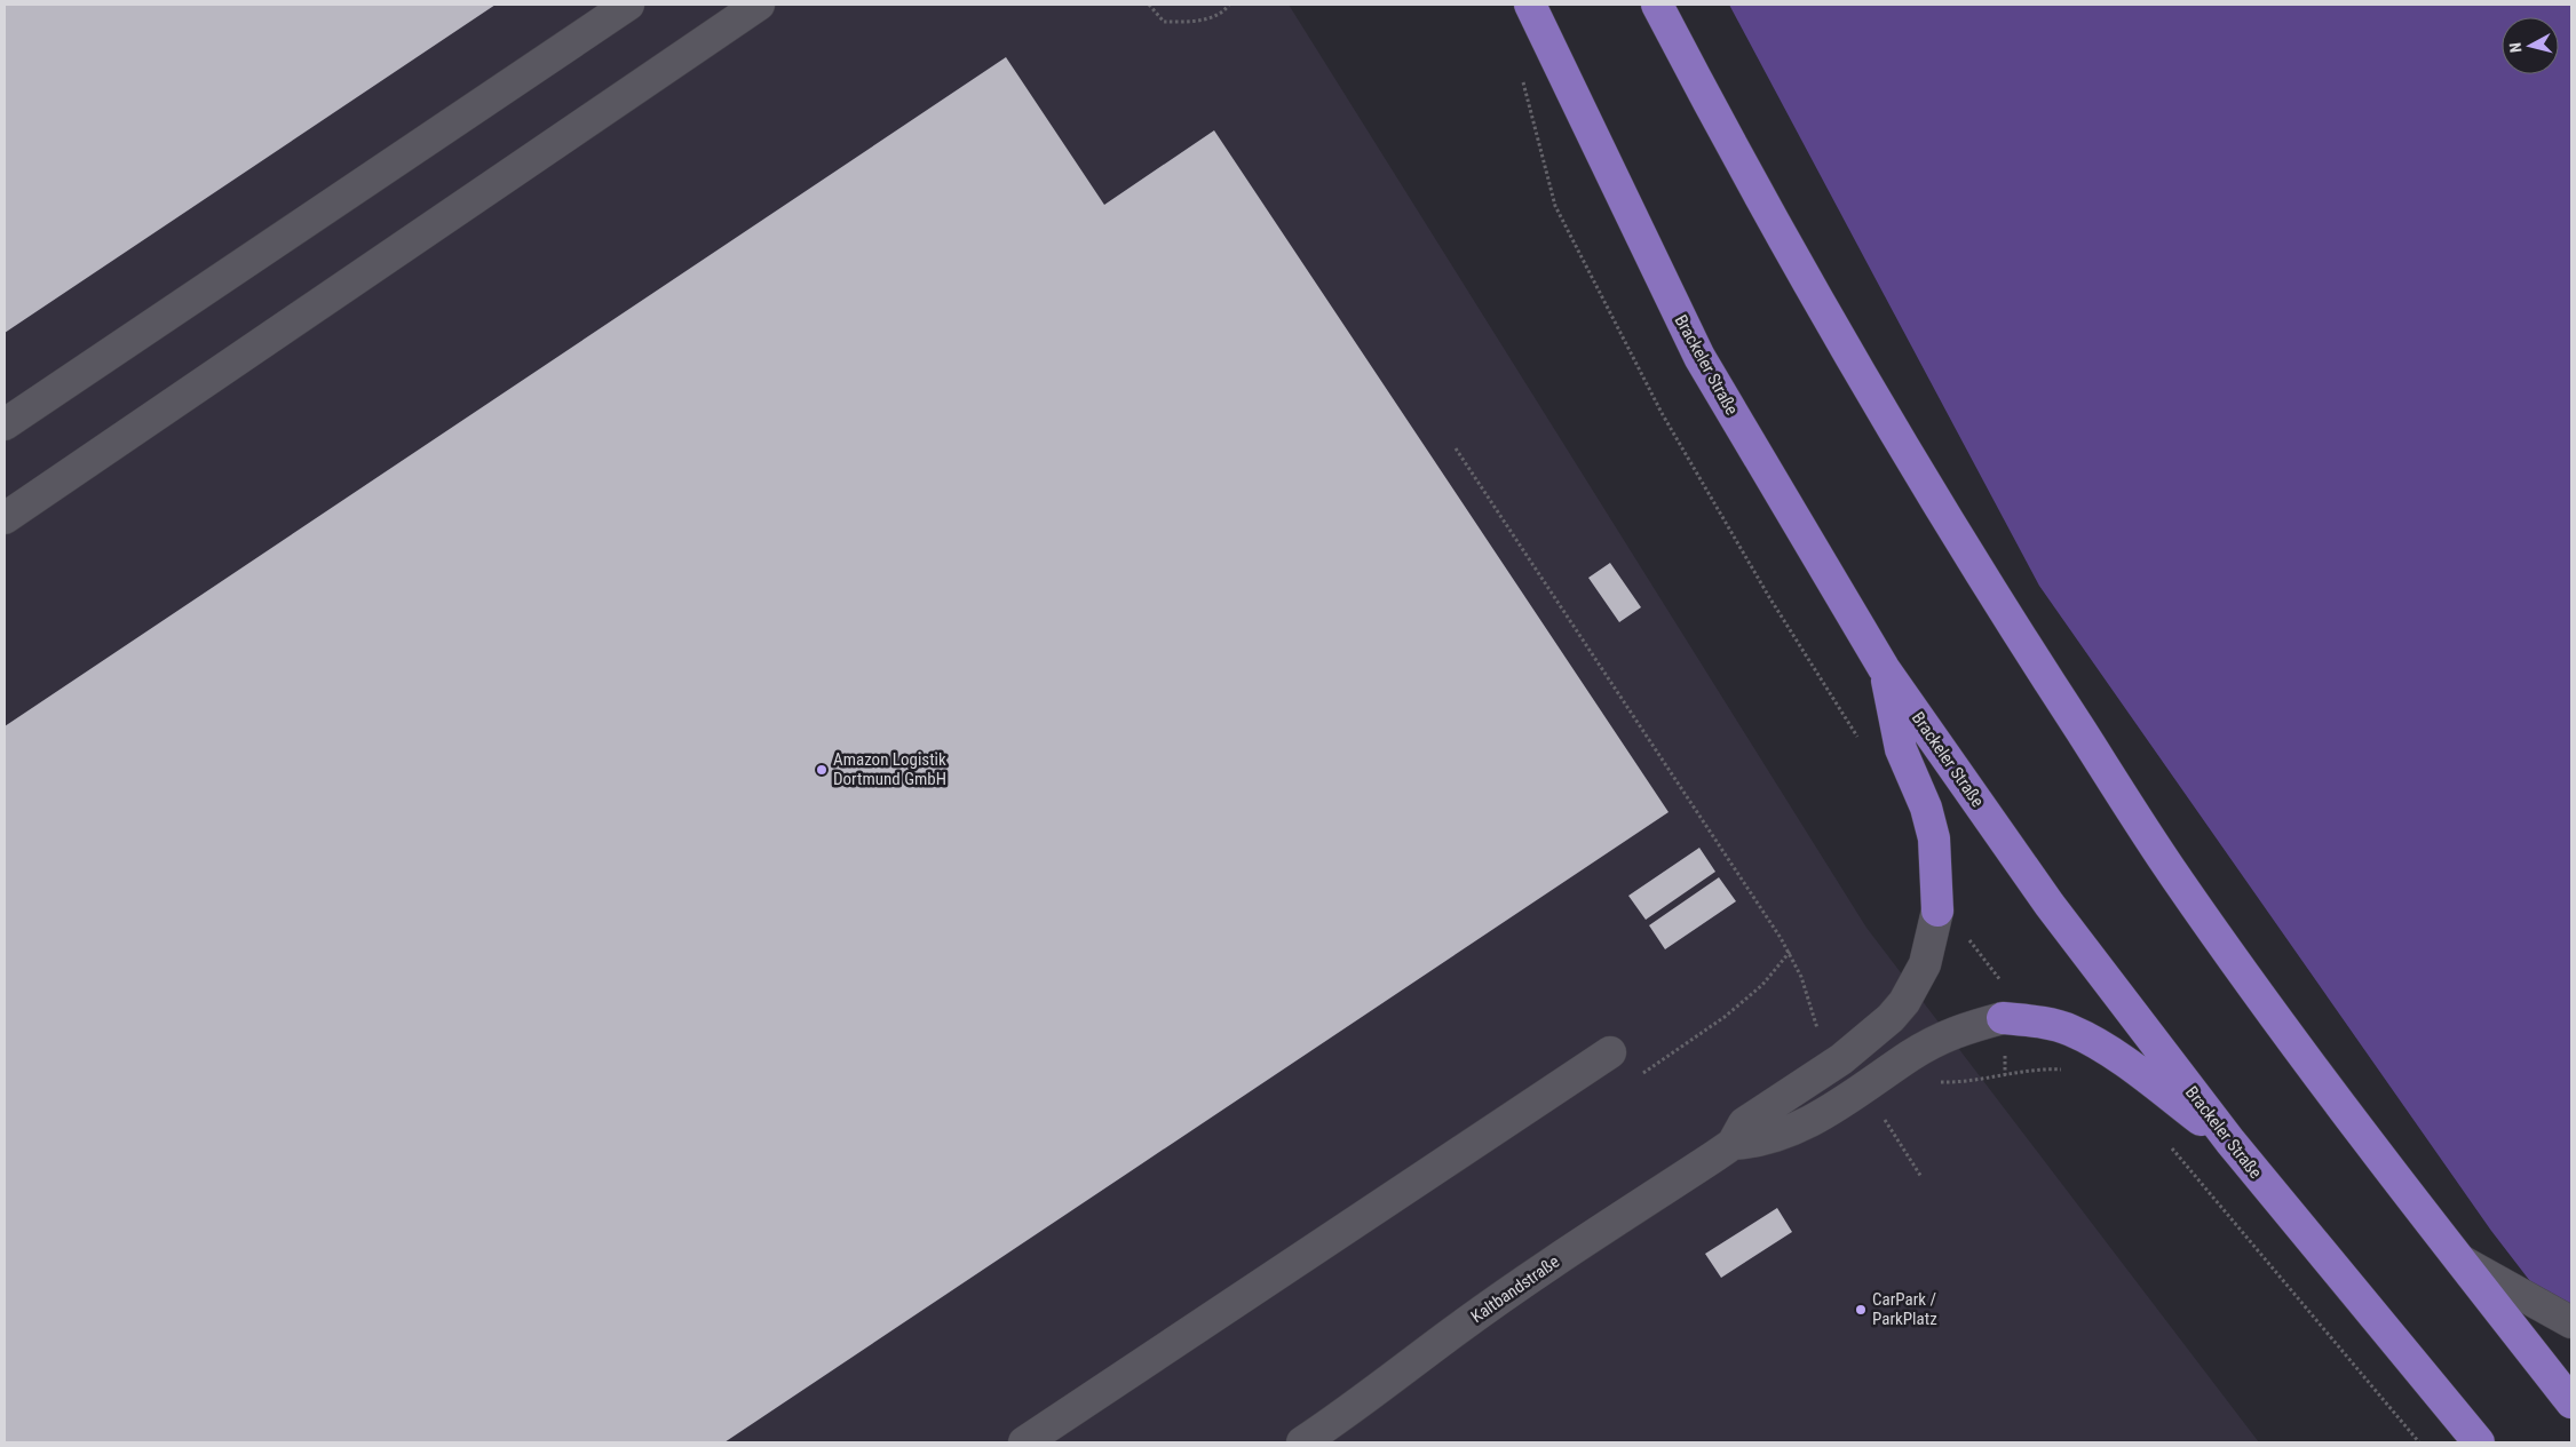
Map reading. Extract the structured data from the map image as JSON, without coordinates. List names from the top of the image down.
{
  "streets": {
    "highway": ["Brackeler Straße"],
    "street": ["Kaltbandstraße"]
  },
  "places": ["Amazon Logistik Dortmund GmbH", "CarPark / ParkPlatz"],
  "north": "left"
}
